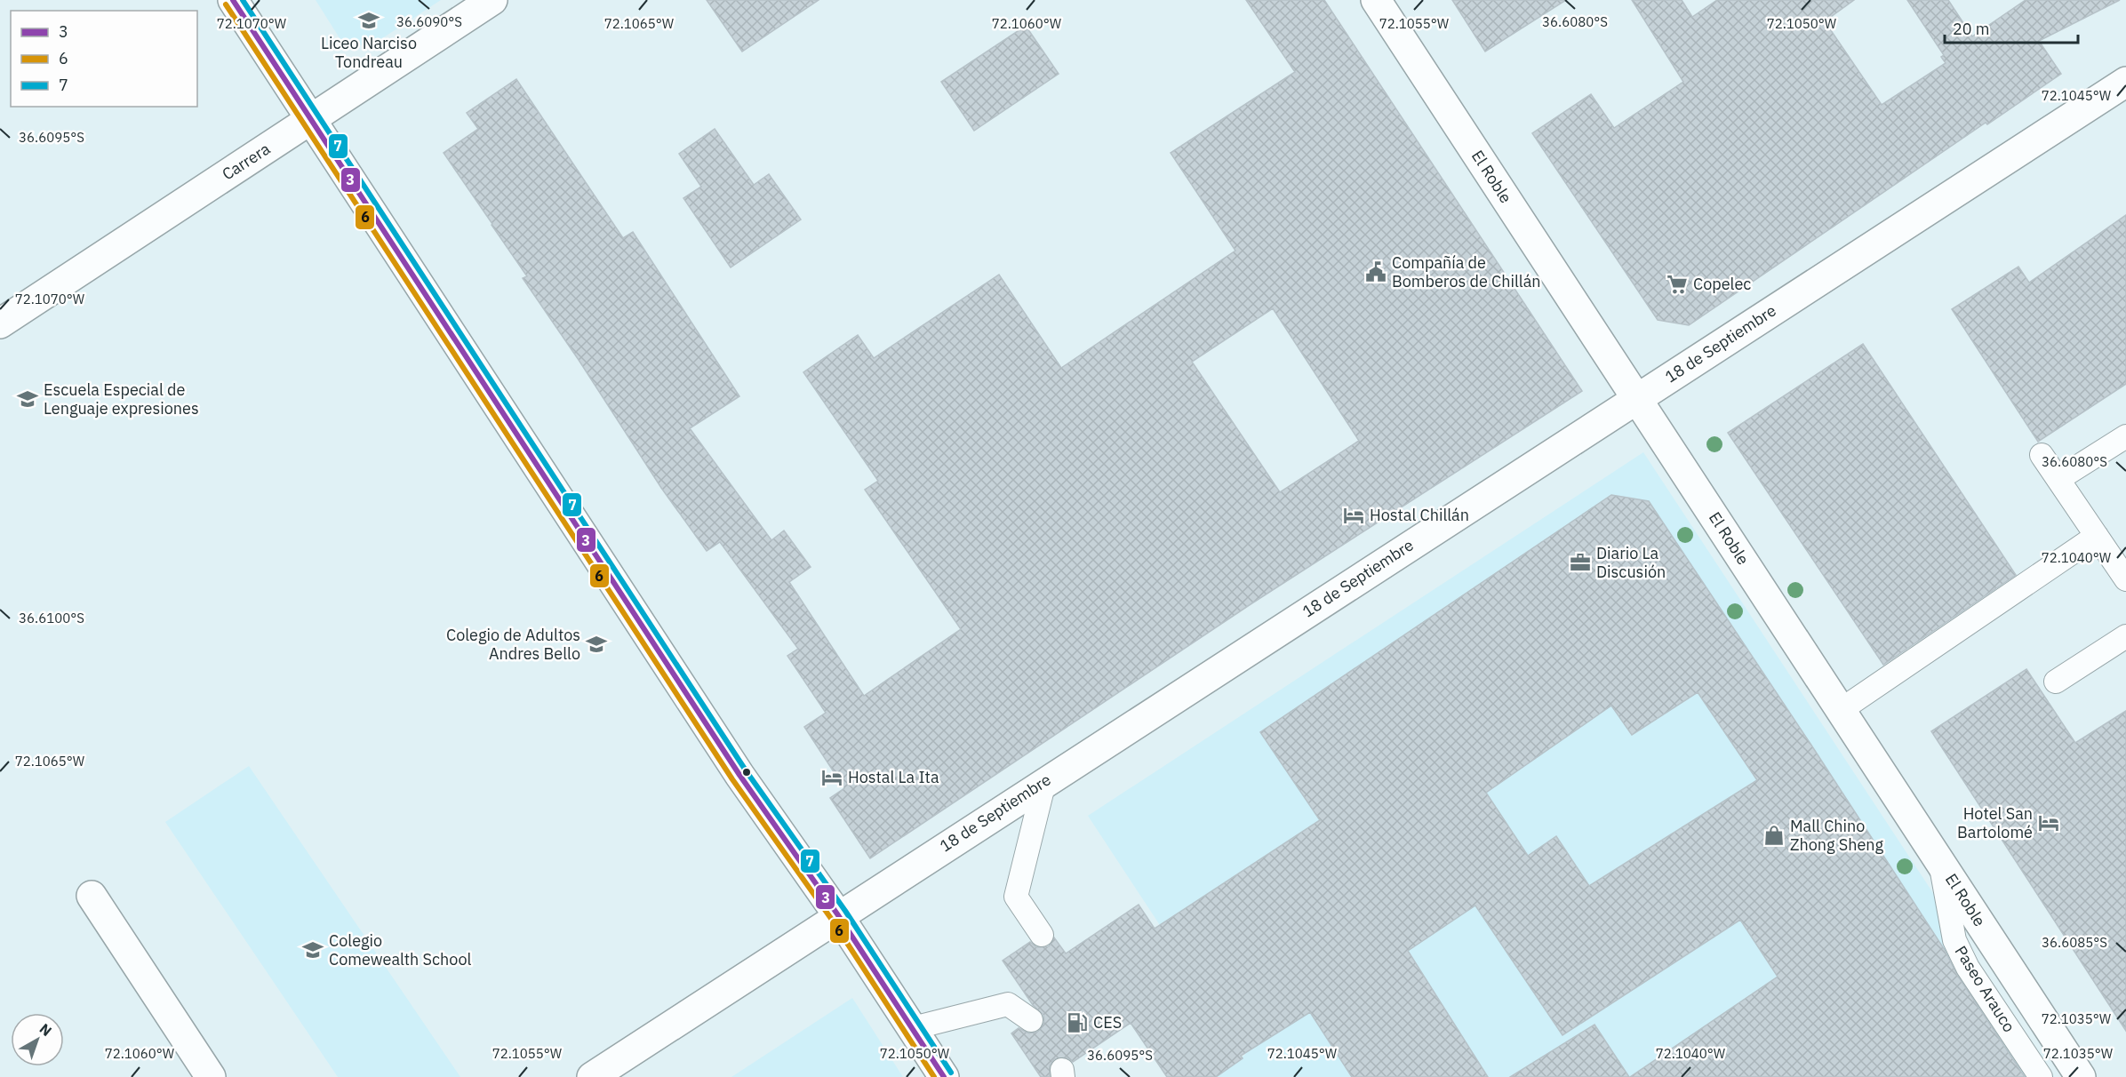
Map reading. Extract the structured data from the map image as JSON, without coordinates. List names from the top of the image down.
{
  "streets": {
    "street": ["Carrera", "El Roble", "18 de Septiembre"],
    "lane": ["Paseo Arauco"]
  },
  "crossings": [
    ["El Roble", "18 de Septiembre"],
    ["El Roble", "Paseo Arauco"]
  ],
  "places": {
    "school or university": [
      "Liceo Narciso Tondreau",
      "Escuela Especial de Lenguaje expresiones",
      "Colegio de Adultos Andres Bello",
      "Colegio Comewealth School"
    ],
    "public building": ["Compañía de Bomberos de Chillán"],
    "supermarket": ["Copelec"],
    "hotel": ["Hostal Chillán", "Hostal La Ita", "Hotel San Bartolomé"],
    "office": ["Diario La Discusión"],
    "shop": ["Mall Chino Zhong Sheng"],
    "fuel station": ["CES"]
  },
  "lines": ["transit line 3", "transit line 7", "transit line 6"],
  "legend": ["3", "6", "7"],
  "scale_bar": "20 m",
  "north": "top right",
  "coordinates": [
    "36.6090°S",
    "36.6080°S",
    "72.1070°W",
    "72.1065°W",
    "72.1060°W",
    "72.1055°W",
    "72.1050°W",
    "72.1045°W",
    "36.6095°S",
    "72.1040°W",
    "36.6100°S",
    "36.6085°S",
    "72.1035°W"
  ]
}
